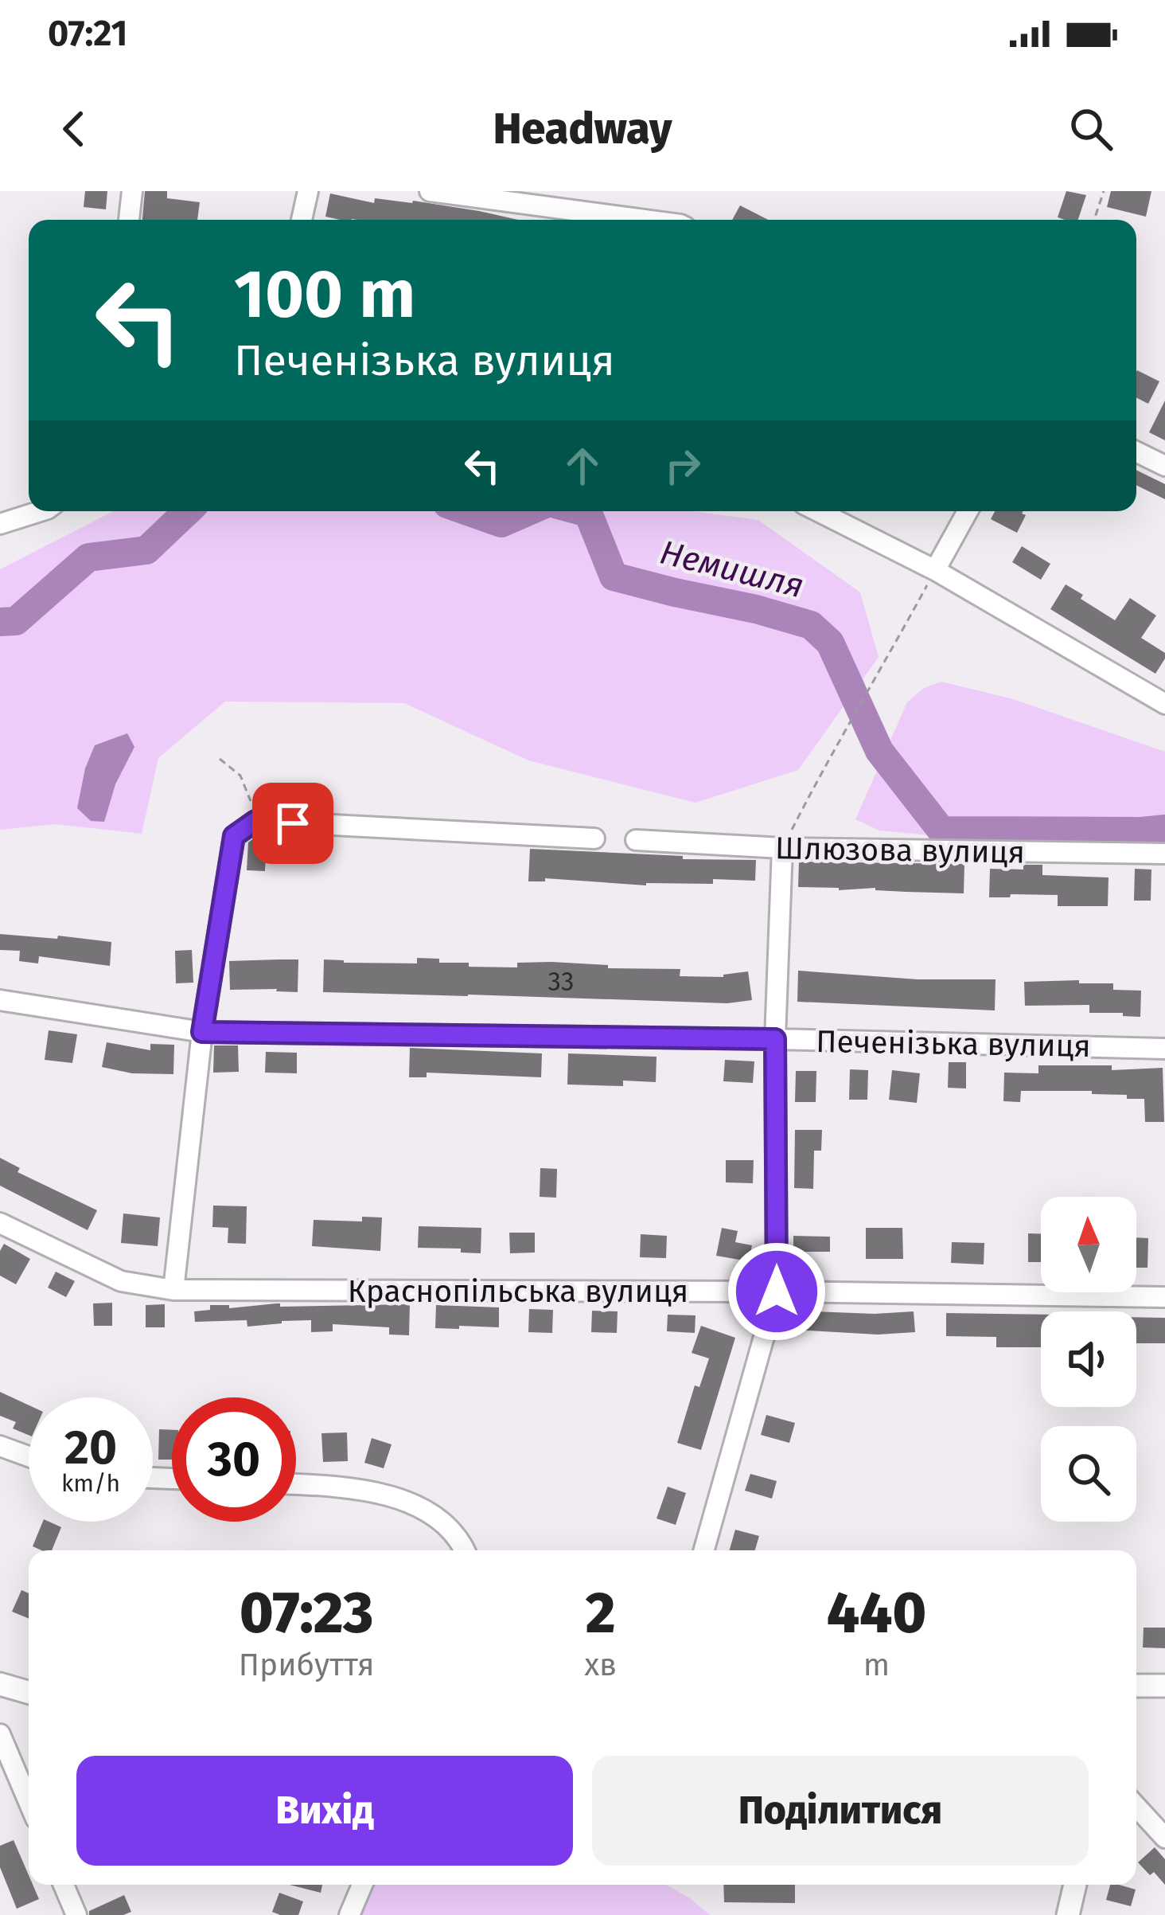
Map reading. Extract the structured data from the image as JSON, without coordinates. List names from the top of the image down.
{
  "streets": {
    "street": ["Шлюзова вулиця", "Печенізька вулиця", "Краснопільська вулиця"]
  },
  "water": ["Немишля"],
  "house_numbers": ["33"],
  "north": "top",
  "page": {
    "status": "07:21",
    "header": "Headway",
    "turn": ["100 m", "Печенізька вулиця"],
    "speed": "20 km/h",
    "limit": "30",
    "eta": [
      "07:23",
      "Прибуття",
      "2",
      "хв",
      "440",
      "m"
    ],
    "buttons": ["Вихід", "Поділитися"]
  }
}
